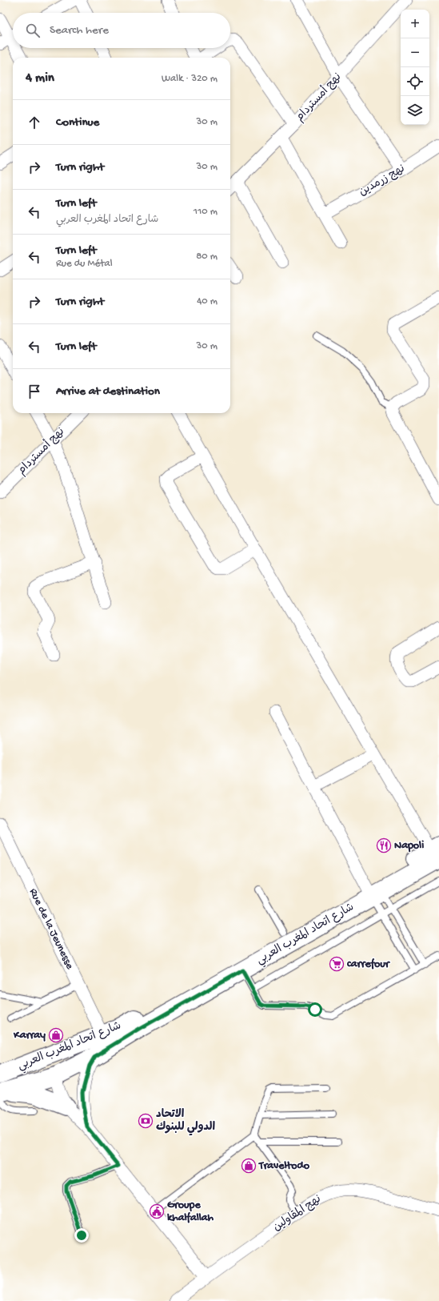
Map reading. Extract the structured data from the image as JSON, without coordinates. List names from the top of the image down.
{
  "streets": {
    "main road": ["شارع اتحاد المغرب العربي"],
    "street": [
      "نهج أمستردام",
      "نهج زرمدين",
      "Rue de la Jeunesse",
      "نهج المقاولين"
    ]
  },
  "crossings": [
    ["Rue de la Jeunesse", "شارع اتحاد المغرب العربي"]
  ],
  "places": {
    "restaurant": ["Napoli"],
    "supermarket": ["carrefour"],
    "shop": ["Karray", "Traveltodo"],
    "bank": ["الاتحاد الدولي للبنوك"],
    "public building": ["Groupe khalfallah"]
  },
  "page": {
    "map_buttons": ["+", "−"],
    "search": "Search here",
    "heading": ["4 min", "Walk · 320 m"],
    "list": [
      ["Continue", "30 m"],
      ["Turn right", "30 m"],
      ["Turn left", "شارع اتحاد المغرب العربي", "110 m"],
      ["Turn left", "Rue du Métal", "80 m"],
      ["Turn right", "40 m"],
      ["Turn left", "30 m"],
      "Arrive at destination"
    ]
  }
}
